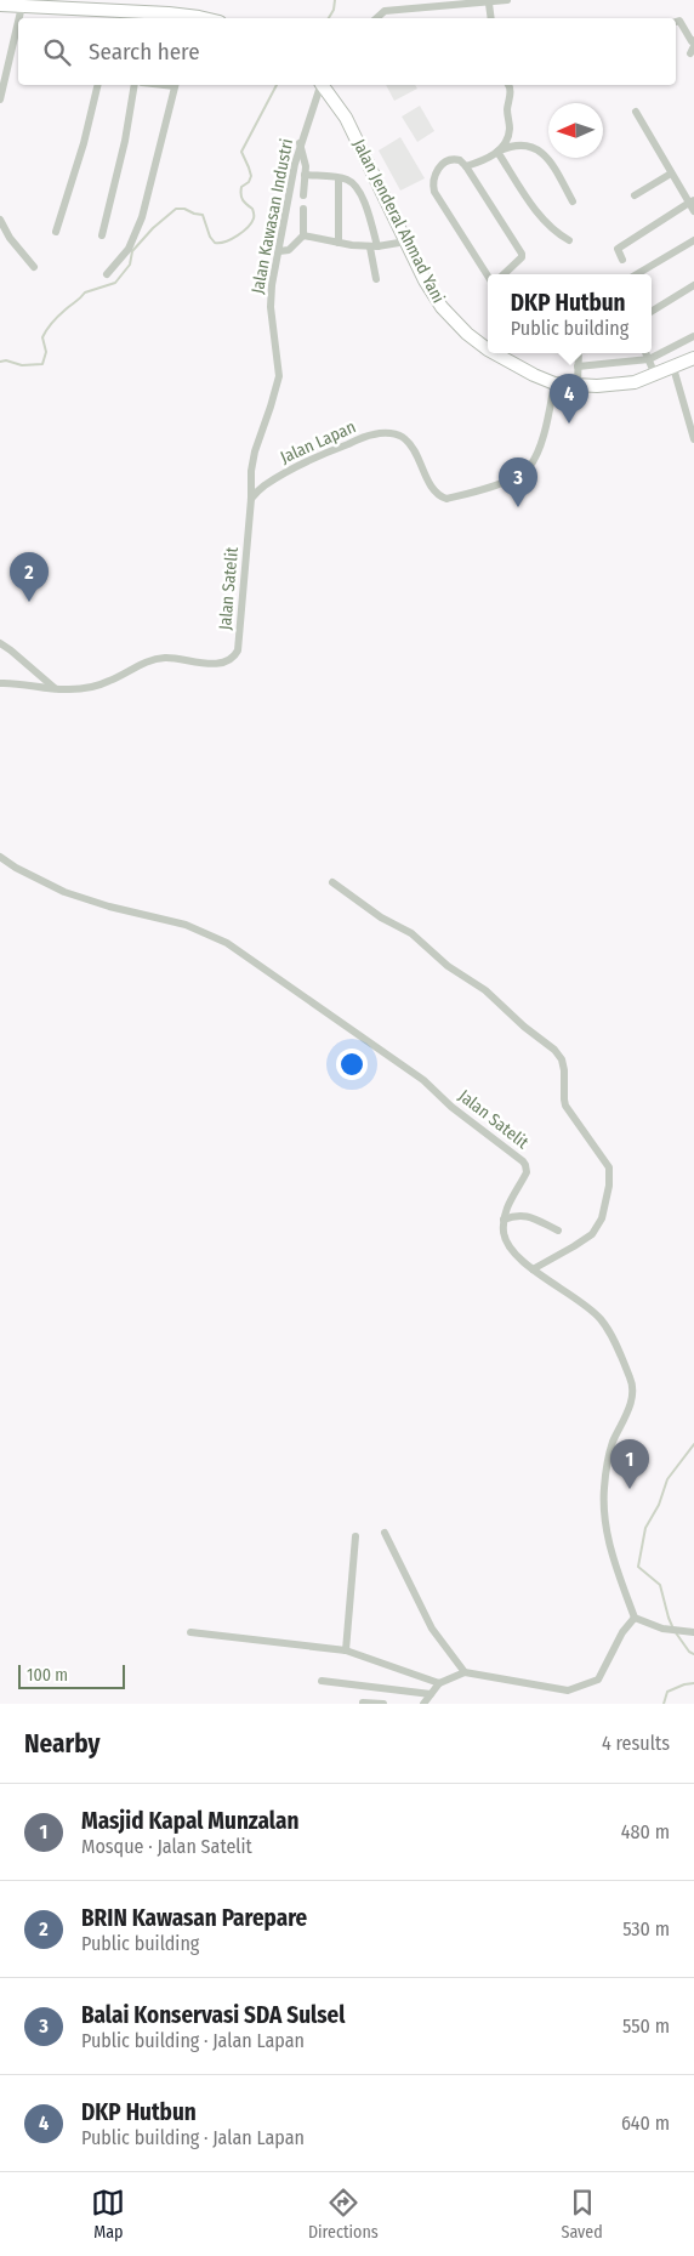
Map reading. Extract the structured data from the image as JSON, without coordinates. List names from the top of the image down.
{
  "streets": {
    "highway": ["Jalan Jenderal Ahmad Yani"],
    "street": ["Jalan Kawasan Industri", "Jalan Lapan", "Jalan Satelit"]
  },
  "crossings": [
    ["Jalan Kawasan Industri", "Jalan Lapan"],
    ["Jalan Kawasan Industri", "Jalan Satelit"],
    ["Jalan Jenderal Ahmad Yani", "Jalan Lapan"],
    ["Jalan Lapan", "Jalan Satelit"]
  ],
  "scale_bar": "100 m",
  "north": "left",
  "page": {
    "search": "Search here",
    "popup": ["DKP Hutbun", "Public building"],
    "pins": [
      "4",
      "3",
      "2",
      "1"
    ],
    "scale": "100 m",
    "heading": ["Nearby", "4 results"],
    "list": [
      {
        "mark": "1",
        "name": "Masjid Kapal Munzalan",
        "note": "Mosque · Jalan Satelit",
        "value": "480 m"
      },
      {
        "mark": "2",
        "name": "BRIN Kawasan Parepare",
        "note": "Public building",
        "value": "530 m"
      },
      {
        "mark": "3",
        "name": "Balai Konservasi SDA Sulsel",
        "note": "Public building · Jalan Lapan",
        "value": "550 m"
      },
      {
        "mark": "4",
        "name": "DKP Hutbun",
        "note": "Public building · Jalan Lapan",
        "value": "640 m"
      }
    ],
    "nav": ["Map", "Directions", "Saved"]
  }
}
